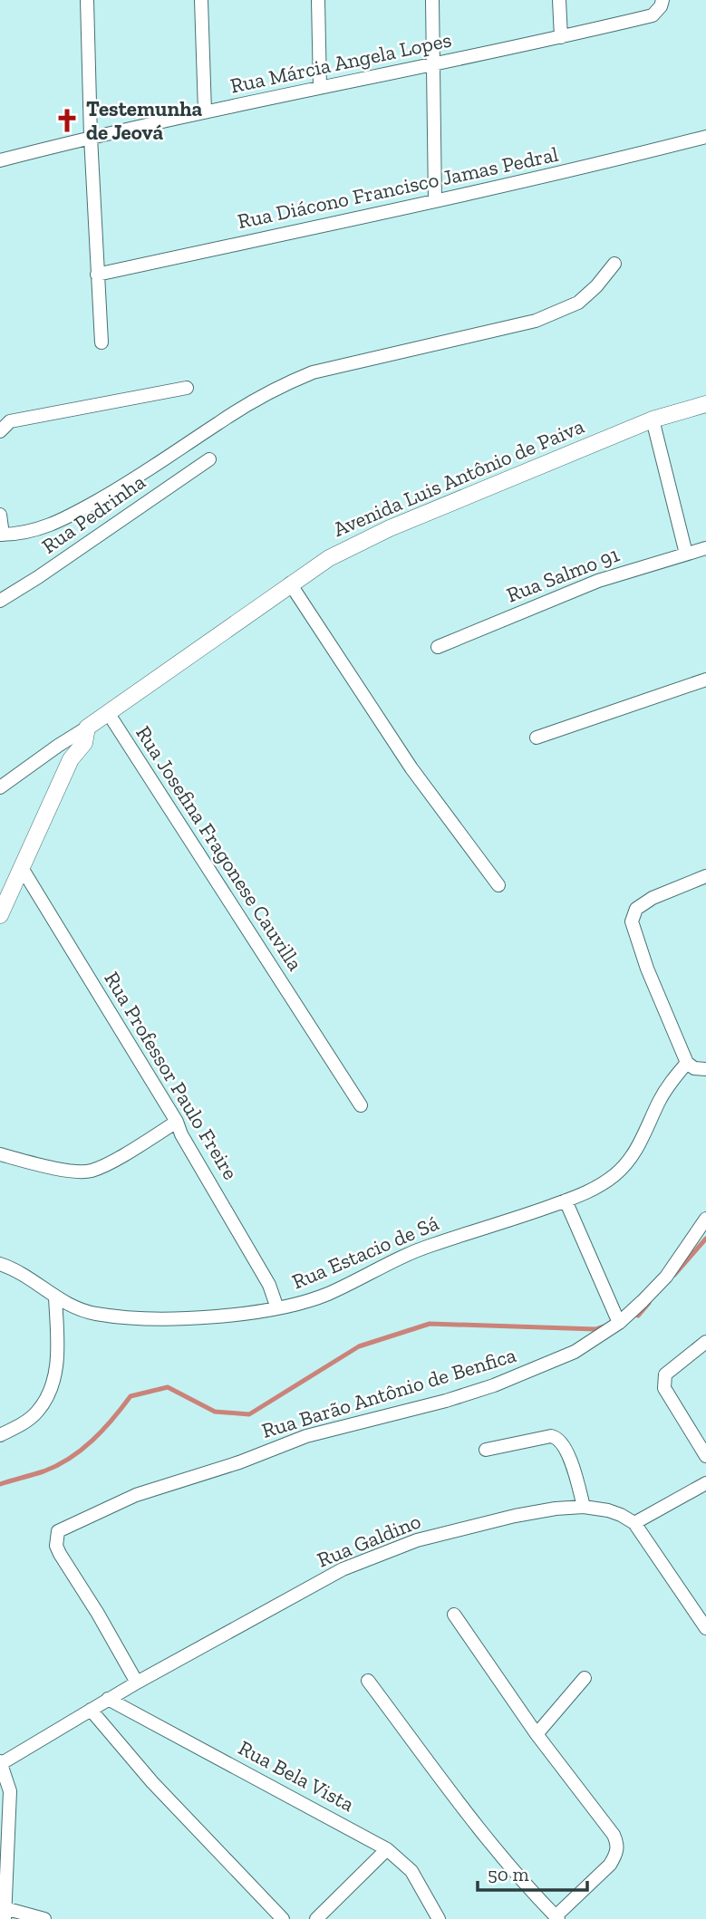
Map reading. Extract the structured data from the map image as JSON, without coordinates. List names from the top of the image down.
{
  "streets": {
    "street": [
      "Rua Márcia Angela Lopes",
      "Rua Diácono Francisco Jamas Pedral",
      "Avenida Luis Antônio de Paiva",
      "Rua Pedrinha",
      "Rua Salmo 91",
      "Rua Josefina Fragonese Cauvilla",
      "Rua Professor Paulo Freire",
      "Rua Estacio de Sá",
      "Rua Barão Antônio de Benfica",
      "Rua Galdino",
      "Rua Bela Vista"
    ]
  },
  "crossings": [
    ["Avenida Luis Antônio de Paiva", "Rua Josefina Fragonese Cauvilla"],
    ["Rua Professor Paulo Freire", "Rua Estacio de Sá"],
    ["Rua Barão Antônio de Benfica", "Rua Galdino"],
    ["Rua Galdino", "Rua Bela Vista"]
  ],
  "places": {
    "church": ["Testemunha de Jeová"]
  },
  "scale_bar": "50 m"
}
